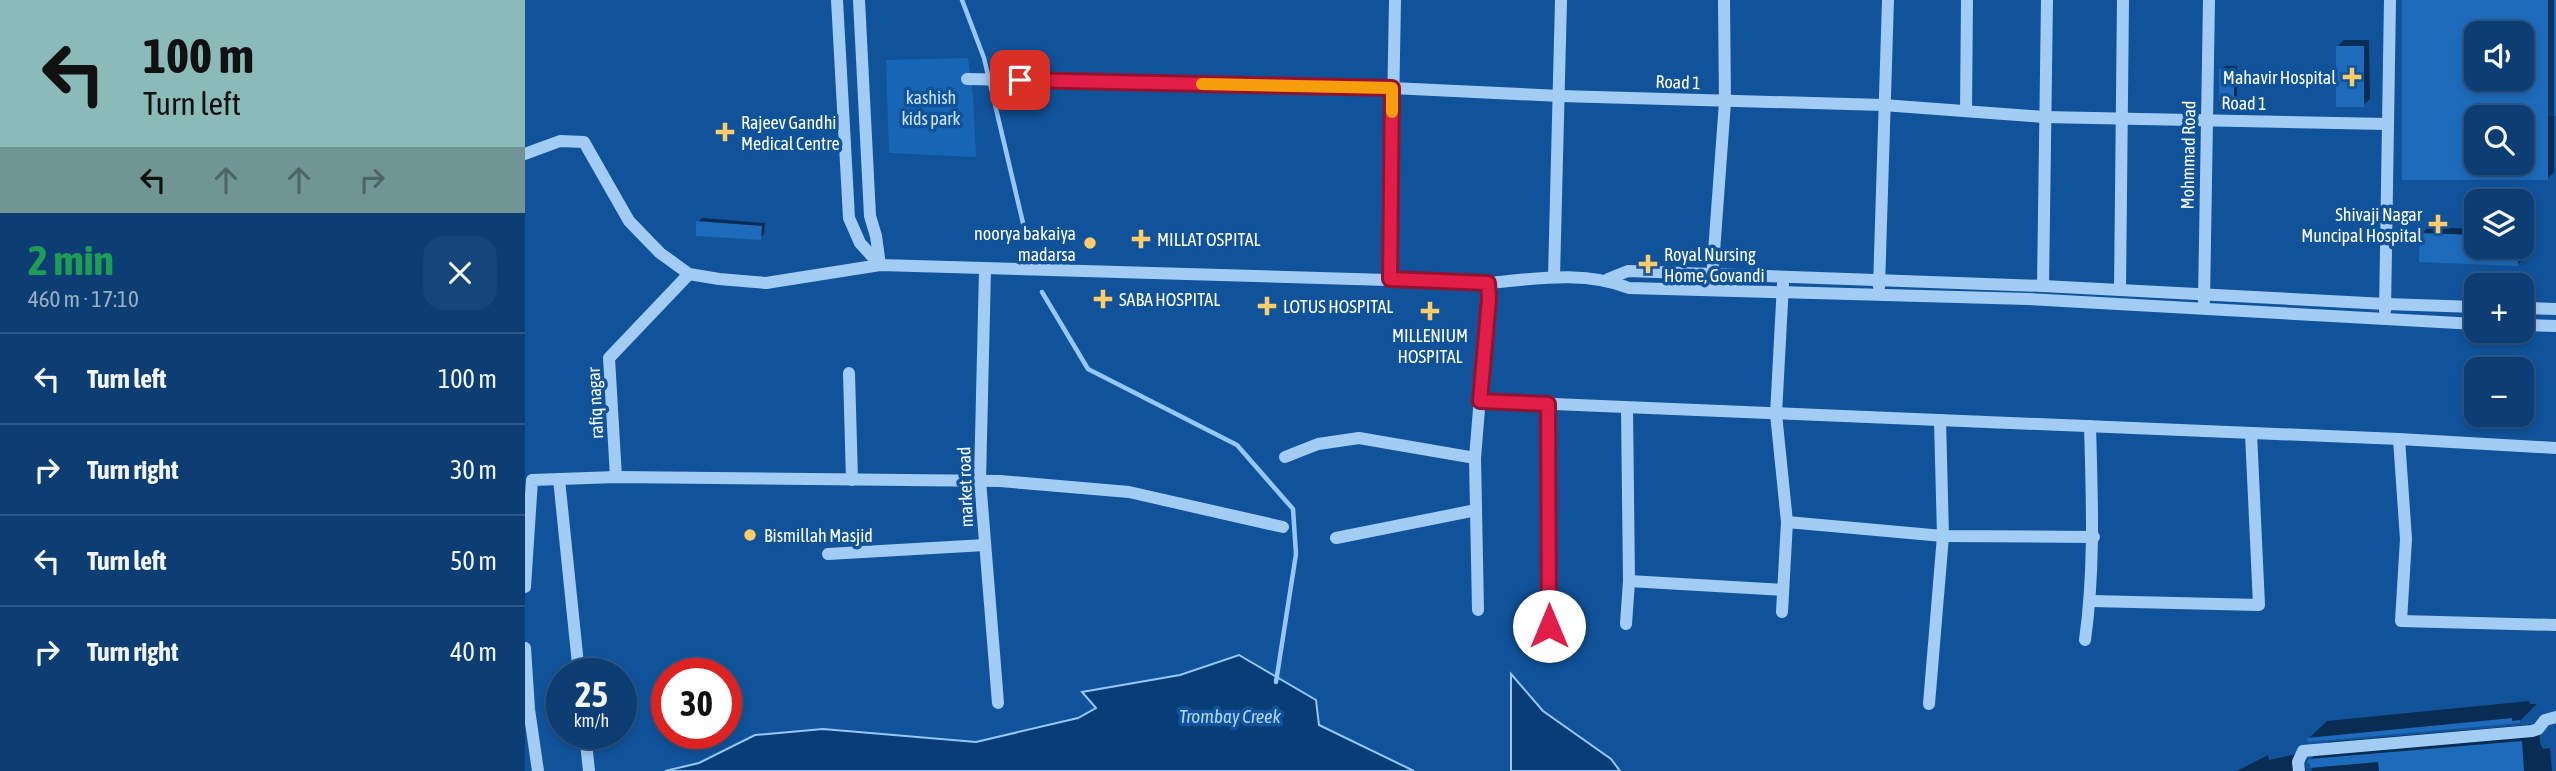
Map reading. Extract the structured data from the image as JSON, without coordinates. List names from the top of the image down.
{
  "streets": {
    "street": [
      "Road 1",
      "Mohmmad Road",
      "rafiq nagar",
      "market road"
    ]
  },
  "crossings": [
    ["Road 1", "Mohmmad Road"]
  ],
  "water": ["Trombay Creek"],
  "parks": ["kashish kids park"],
  "places": {
    "health": [
      "Mahavir Hospital",
      "Rajeev Gandhi Medical Centre",
      "Shivaji Nagar Muncipal Hospital",
      "MILLAT OSPITAL",
      "Royal Nursing Home, Govandi",
      "SABA HOSPITAL",
      "LOTUS HOSPITAL",
      "MILLENIUM HOSPITAL"
    ],
    "other": ["noorya bakaiya madarsa", "Bismillah Masjid"]
  },
  "page": {
    "turn": ["100 m", "Turn left"],
    "map_buttons": ["+", "−"],
    "heading": ["2 min", "460 m · 17:10"],
    "list": [
      {
        "name": "Turn left",
        "value": "100 m"
      },
      {
        "name": "Turn right",
        "value": "30 m"
      },
      {
        "name": "Turn left",
        "value": "50 m"
      },
      {
        "name": "Turn right",
        "value": "40 m"
      }
    ],
    "speed": "25 km/h",
    "limit": "30"
  }
}
